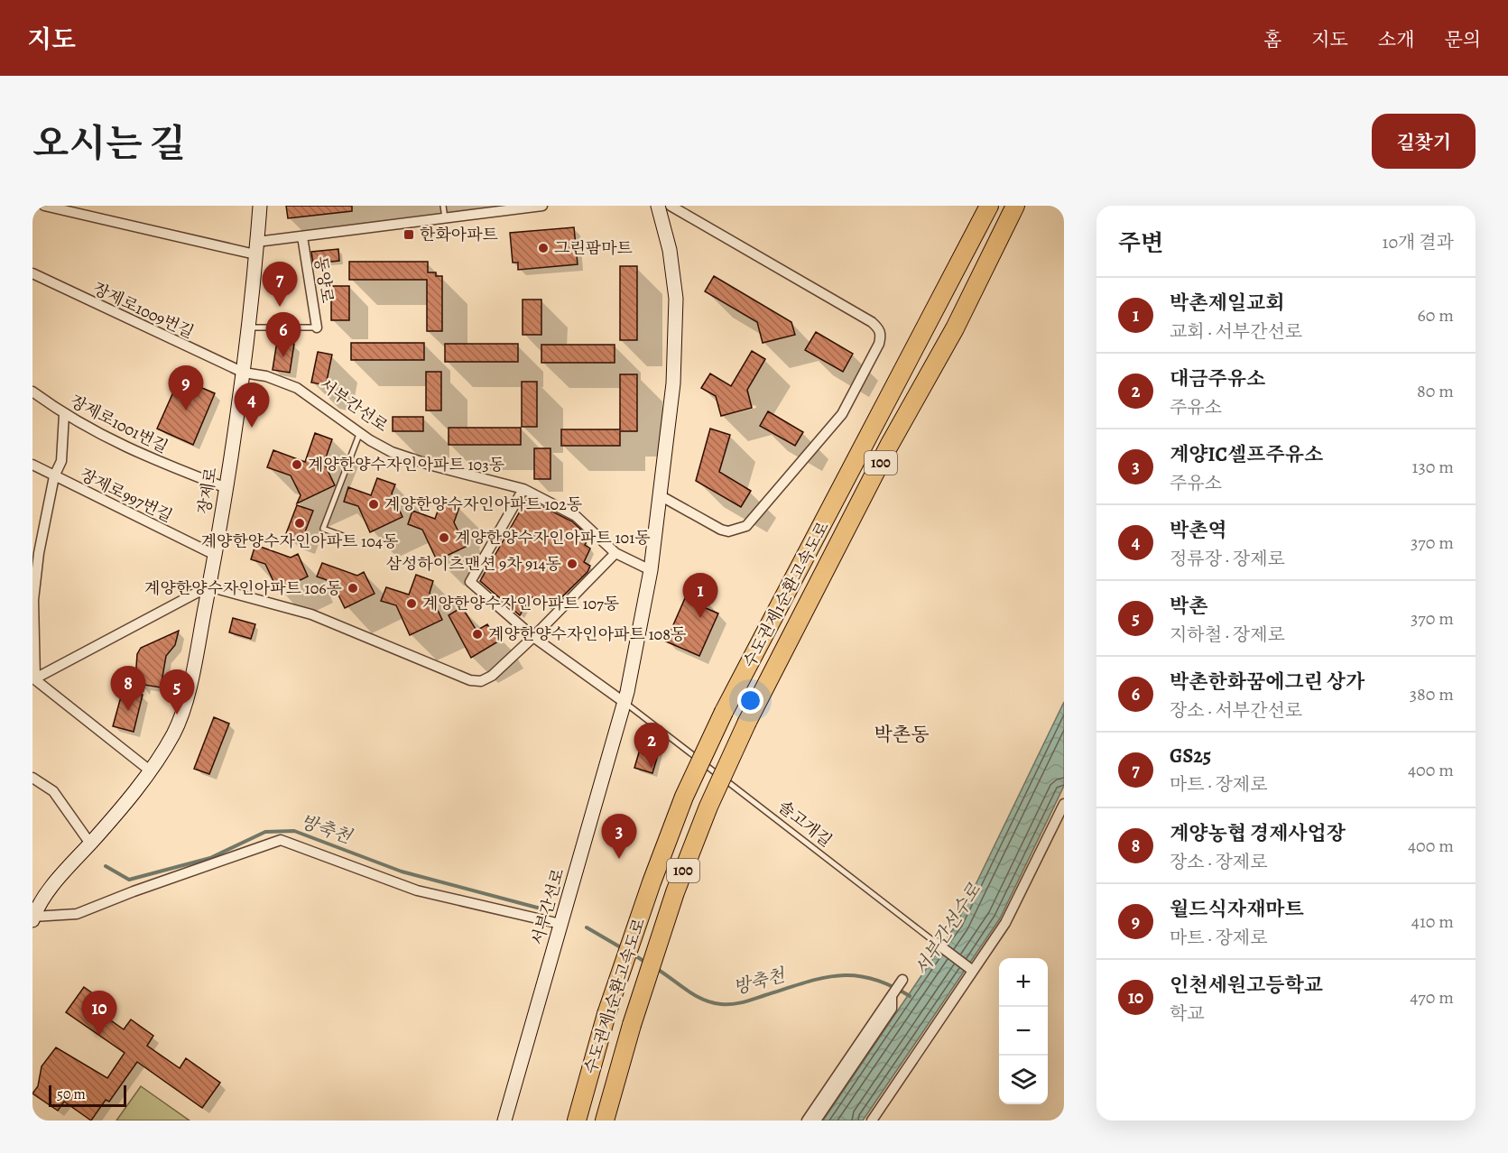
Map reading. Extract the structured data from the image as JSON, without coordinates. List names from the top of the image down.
{
  "streets": {
    "highway": ["100", "수도권제1순환고속도로"],
    "street": [
      "동양로",
      "장제로1009번길",
      "서부간선로",
      "장제로1001번길",
      "장제로",
      "장제로997번길",
      "솔고개길"
    ]
  },
  "crossings": [
    ["동양로", "장제로"],
    ["장제로1009번길", "서부간선로"],
    ["장제로1009번길", "장제로"],
    ["서부간선로", "장제로"],
    ["서부간선로", "솔고개길"],
    ["장제로1001번길", "장제로"],
    ["장제로", "장제로997번길"]
  ],
  "districts": ["박촌동"],
  "water": ["방축천", "서부간선수로"],
  "places": {
    "transit": ["한화아파트"],
    "other": [
      "그린팜마트",
      "계양한양수자인아파트 103동",
      "계양한양수자인아파트 102동",
      "계양한양수자인아파트 104동",
      "계양한양수자인아파트 101동",
      "삼성하이츠맨션 9차 914동",
      "계양한양수자인아파트 106동",
      "계양한양수자인아파트 107동",
      "계양한양수자인아파트 108동"
    ]
  },
  "scale_bar": "50 m",
  "page": {
    "header": "지도",
    "nav": [
      "홈",
      "지도",
      "소개",
      "문의"
    ],
    "title": "오시는 길",
    "buttons": "길찾기",
    "heading": ["주변", "10개 결과"],
    "pins": [
      "7",
      "6",
      "9",
      "4",
      "1",
      "8",
      "5",
      "2",
      "3",
      "10"
    ],
    "list": [
      {
        "mark": "1",
        "name": "박촌제일교회",
        "note": "교회 · 서부간선로",
        "value": "60 m"
      },
      {
        "mark": "2",
        "name": "대금주유소",
        "note": "주유소",
        "value": "80 m"
      },
      {
        "mark": "3",
        "name": "계양IC셀프주유소",
        "note": "주유소",
        "value": "130 m"
      },
      {
        "mark": "4",
        "name": "박촌역",
        "note": "정류장 · 장제로",
        "value": "370 m"
      },
      {
        "mark": "5",
        "name": "박촌",
        "note": "지하철 · 장제로",
        "value": "370 m"
      },
      {
        "mark": "6",
        "name": "박촌한화꿈에그린 상가",
        "note": "장소 · 서부간선로",
        "value": "380 m"
      },
      {
        "mark": "7",
        "name": "GS25",
        "note": "마트 · 장제로",
        "value": "400 m"
      },
      {
        "mark": "8",
        "name": "계양농협 경제사업장",
        "note": "장소 · 장제로",
        "value": "400 m"
      },
      {
        "mark": "9",
        "name": "월드식자재마트",
        "note": "마트 · 장제로",
        "value": "410 m"
      },
      {
        "mark": "10",
        "name": "인천세원고등학교",
        "note": "학교",
        "value": "470 m"
      }
    ],
    "map_buttons": ["+", "−"],
    "scale": "50 m"
  }
}
